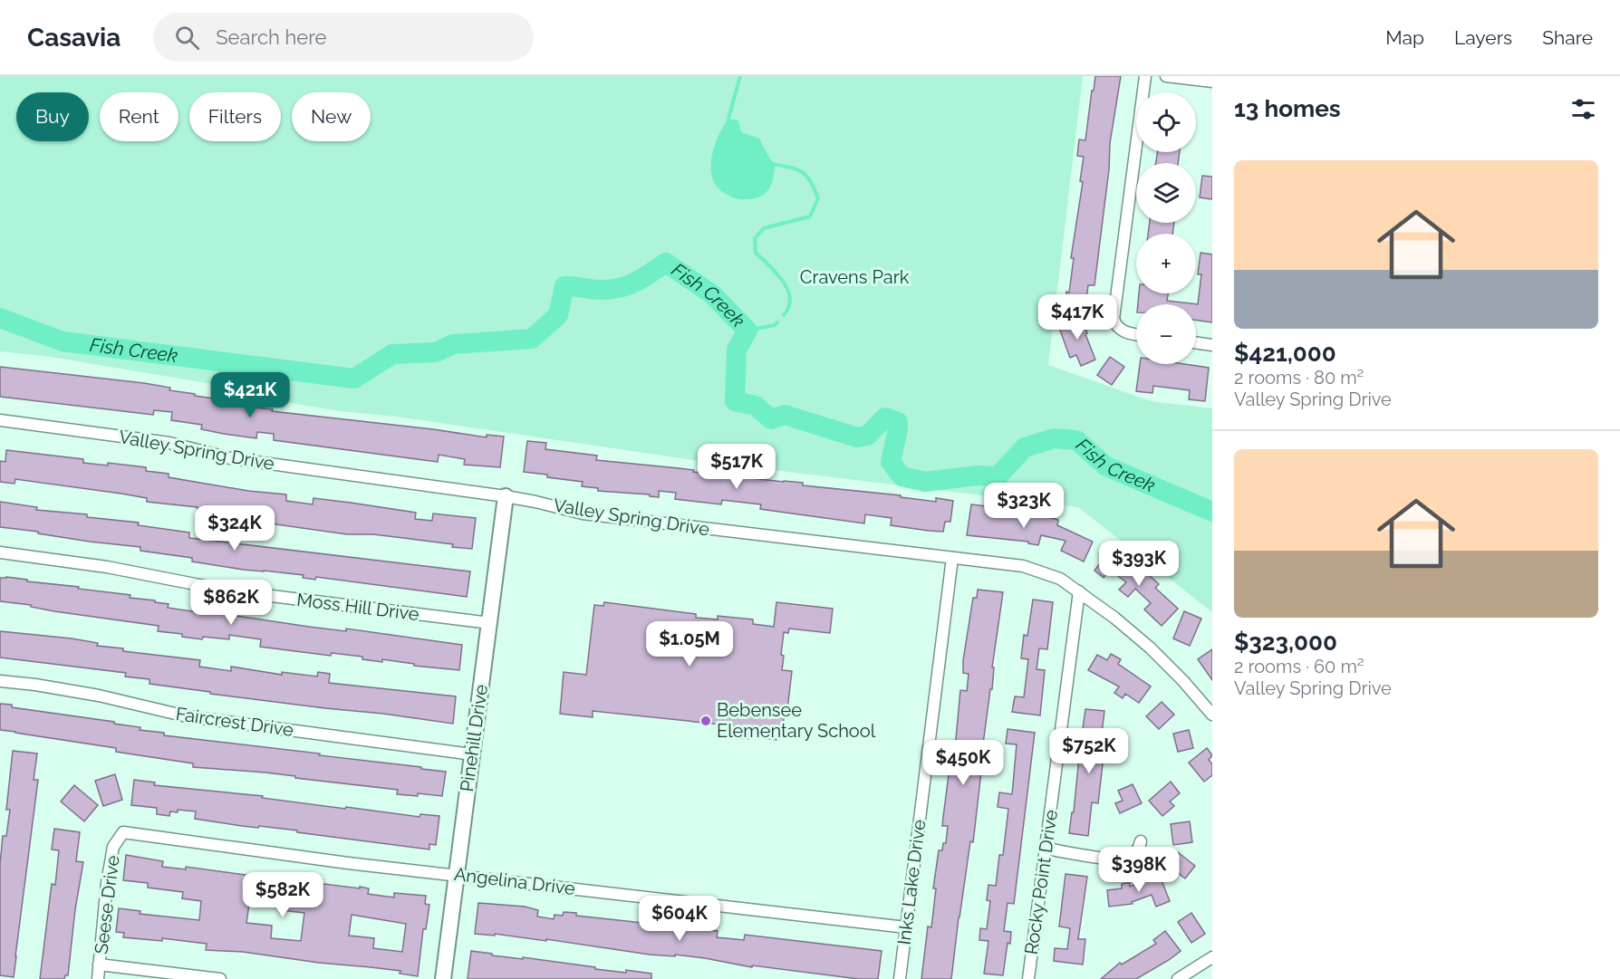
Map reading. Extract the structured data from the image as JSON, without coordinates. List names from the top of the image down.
{
  "streets": {
    "street": [
      "Valley Spring Drive",
      "Moss Hill Drive",
      "Faircrest Drive",
      "Pinehill Drive",
      "Angelina Drive",
      "Inks Lake Drive",
      "Rocky Point Drive",
      "Seese Drive"
    ]
  },
  "crossings": [
    ["Valley Spring Drive", "Pinehill Drive"],
    ["Valley Spring Drive", "Inks Lake Drive"],
    ["Valley Spring Drive", "Rocky Point Drive"],
    ["Moss Hill Drive", "Pinehill Drive"],
    ["Faircrest Drive", "Pinehill Drive"],
    ["Pinehill Drive", "Angelina Drive"],
    ["Angelina Drive", "Inks Lake Drive"],
    ["Angelina Drive", "Seese Drive"]
  ],
  "water": ["Fish Creek"],
  "parks": ["Cravens Park"],
  "places": ["Bebensee Elementary School"],
  "page": {
    "header": "Casavia",
    "search": "Search here",
    "nav": ["Map", "Layers", "Share"],
    "heading": "13 homes",
    "map_buttons": ["+", "−"],
    "chip": [
      "Buy",
      "Rent",
      "Filters",
      "New"
    ],
    "list": [
      {
        "name": "$421,000",
        "note": "2 rooms · 80 m² · Valley Spring Drive"
      },
      {
        "name": "$323,000",
        "note": "2 rooms · 60 m² · Valley Spring Drive"
      }
    ],
    "price": [
      "$417K",
      "$421K",
      "$517K",
      "$323K",
      "$324K",
      "$393K",
      "$862K",
      "$1.05M",
      "$752K",
      "$450K",
      "$398K",
      "$582K",
      "$604K"
    ]
  }
}
